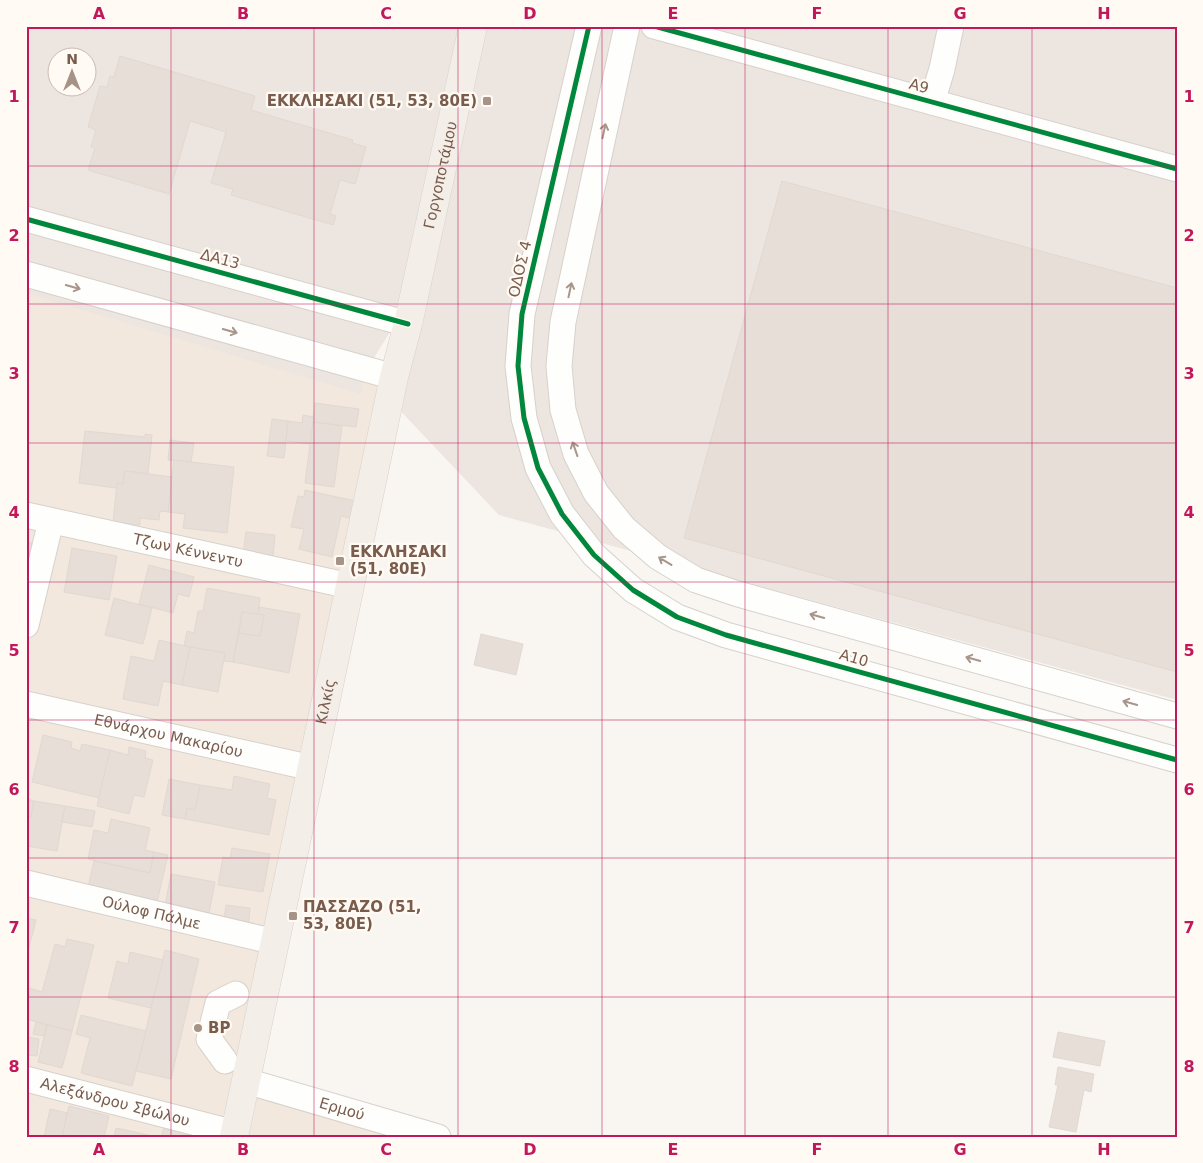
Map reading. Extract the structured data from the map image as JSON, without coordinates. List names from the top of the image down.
{
  "streets": {
    "main road": ["Γοργοποτάμου", "Κιλκίς"],
    "street": [
      "Α9",
      "ΔΑ13",
      "ΟΔΟΣ 4",
      "Τζων Κέννεντυ",
      "Α10",
      "Εθνάρχου Μακαρίου",
      "Ούλοφ Πάλμε",
      "Αλεξάνδρου Σβώλου",
      "Ερμού"
    ]
  },
  "crossings": [
    ["Γοργοποτάμου", "ΔΑ13"],
    ["Γοργοποτάμου", "Κιλκίς"],
    ["ΔΑ13", "Κιλκίς"],
    ["ΟΔΟΣ 4", "Α10"],
    ["Τζων Κέννεντυ", "Κιλκίς"],
    ["Κιλκίς", "Εθνάρχου Μακαρίου"],
    ["Κιλκίς", "Ούλοφ Πάλμε"],
    ["Κιλκίς", "Ερμού"]
  ],
  "places": {
    "transit": ["ΕΚΚΛΗΣΑΚΙ (51, 53, 80Ε)", "ΕΚΚΛΗΣΑΚΙ (51, 80Ε)", "ΠΑΣΣΑΖΟ (51, 53, 80Ε)"],
    "other": ["BP"]
  },
  "north": "top",
  "grid": {
    "columns": [
      "A",
      "B",
      "C",
      "D",
      "E",
      "F",
      "G",
      "H"
    ],
    "rows": [
      "1",
      "2",
      "3",
      "4",
      "5",
      "6",
      "7",
      "8"
    ]
  }
}
